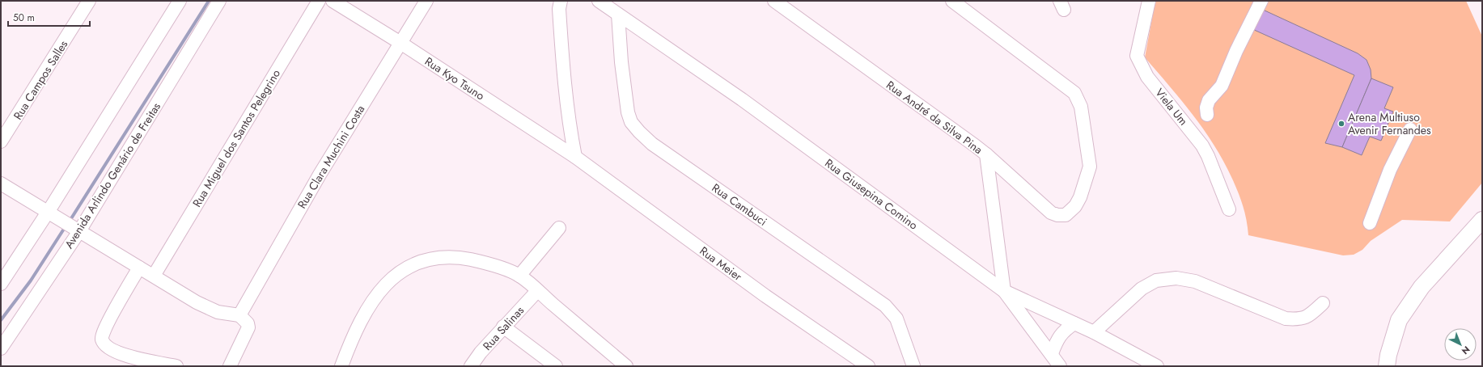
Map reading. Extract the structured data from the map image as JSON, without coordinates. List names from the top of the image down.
{
  "streets": {
    "street": [
      "Rua Kyo Tsuno",
      "Rua Campos Salles",
      "Viela Um",
      "Rua André da Silva Pina",
      "Rua Miguel dos Santos Pelegrino",
      "Rua Clara Muchini Costa",
      "Avenida Arlindo Genário de Freitas",
      "Rua Giusepina Comino",
      "Rua Cambuci",
      "Rua Meier",
      "Rua Salinas"
    ]
  },
  "crossings": [
    ["Rua Kyo Tsuno", "Rua Clara Muchini Costa"],
    ["Rua Kyo Tsuno", "Rua Meier"],
    ["Rua André da Silva Pina", "Rua Giusepina Comino"],
    ["Rua Giusepina Comino", "Rua Cambuci"]
  ],
  "places": ["Arena Multiuso Avenir Fernandes"],
  "scale_bar": "50 m",
  "north": "bottom right"
}
